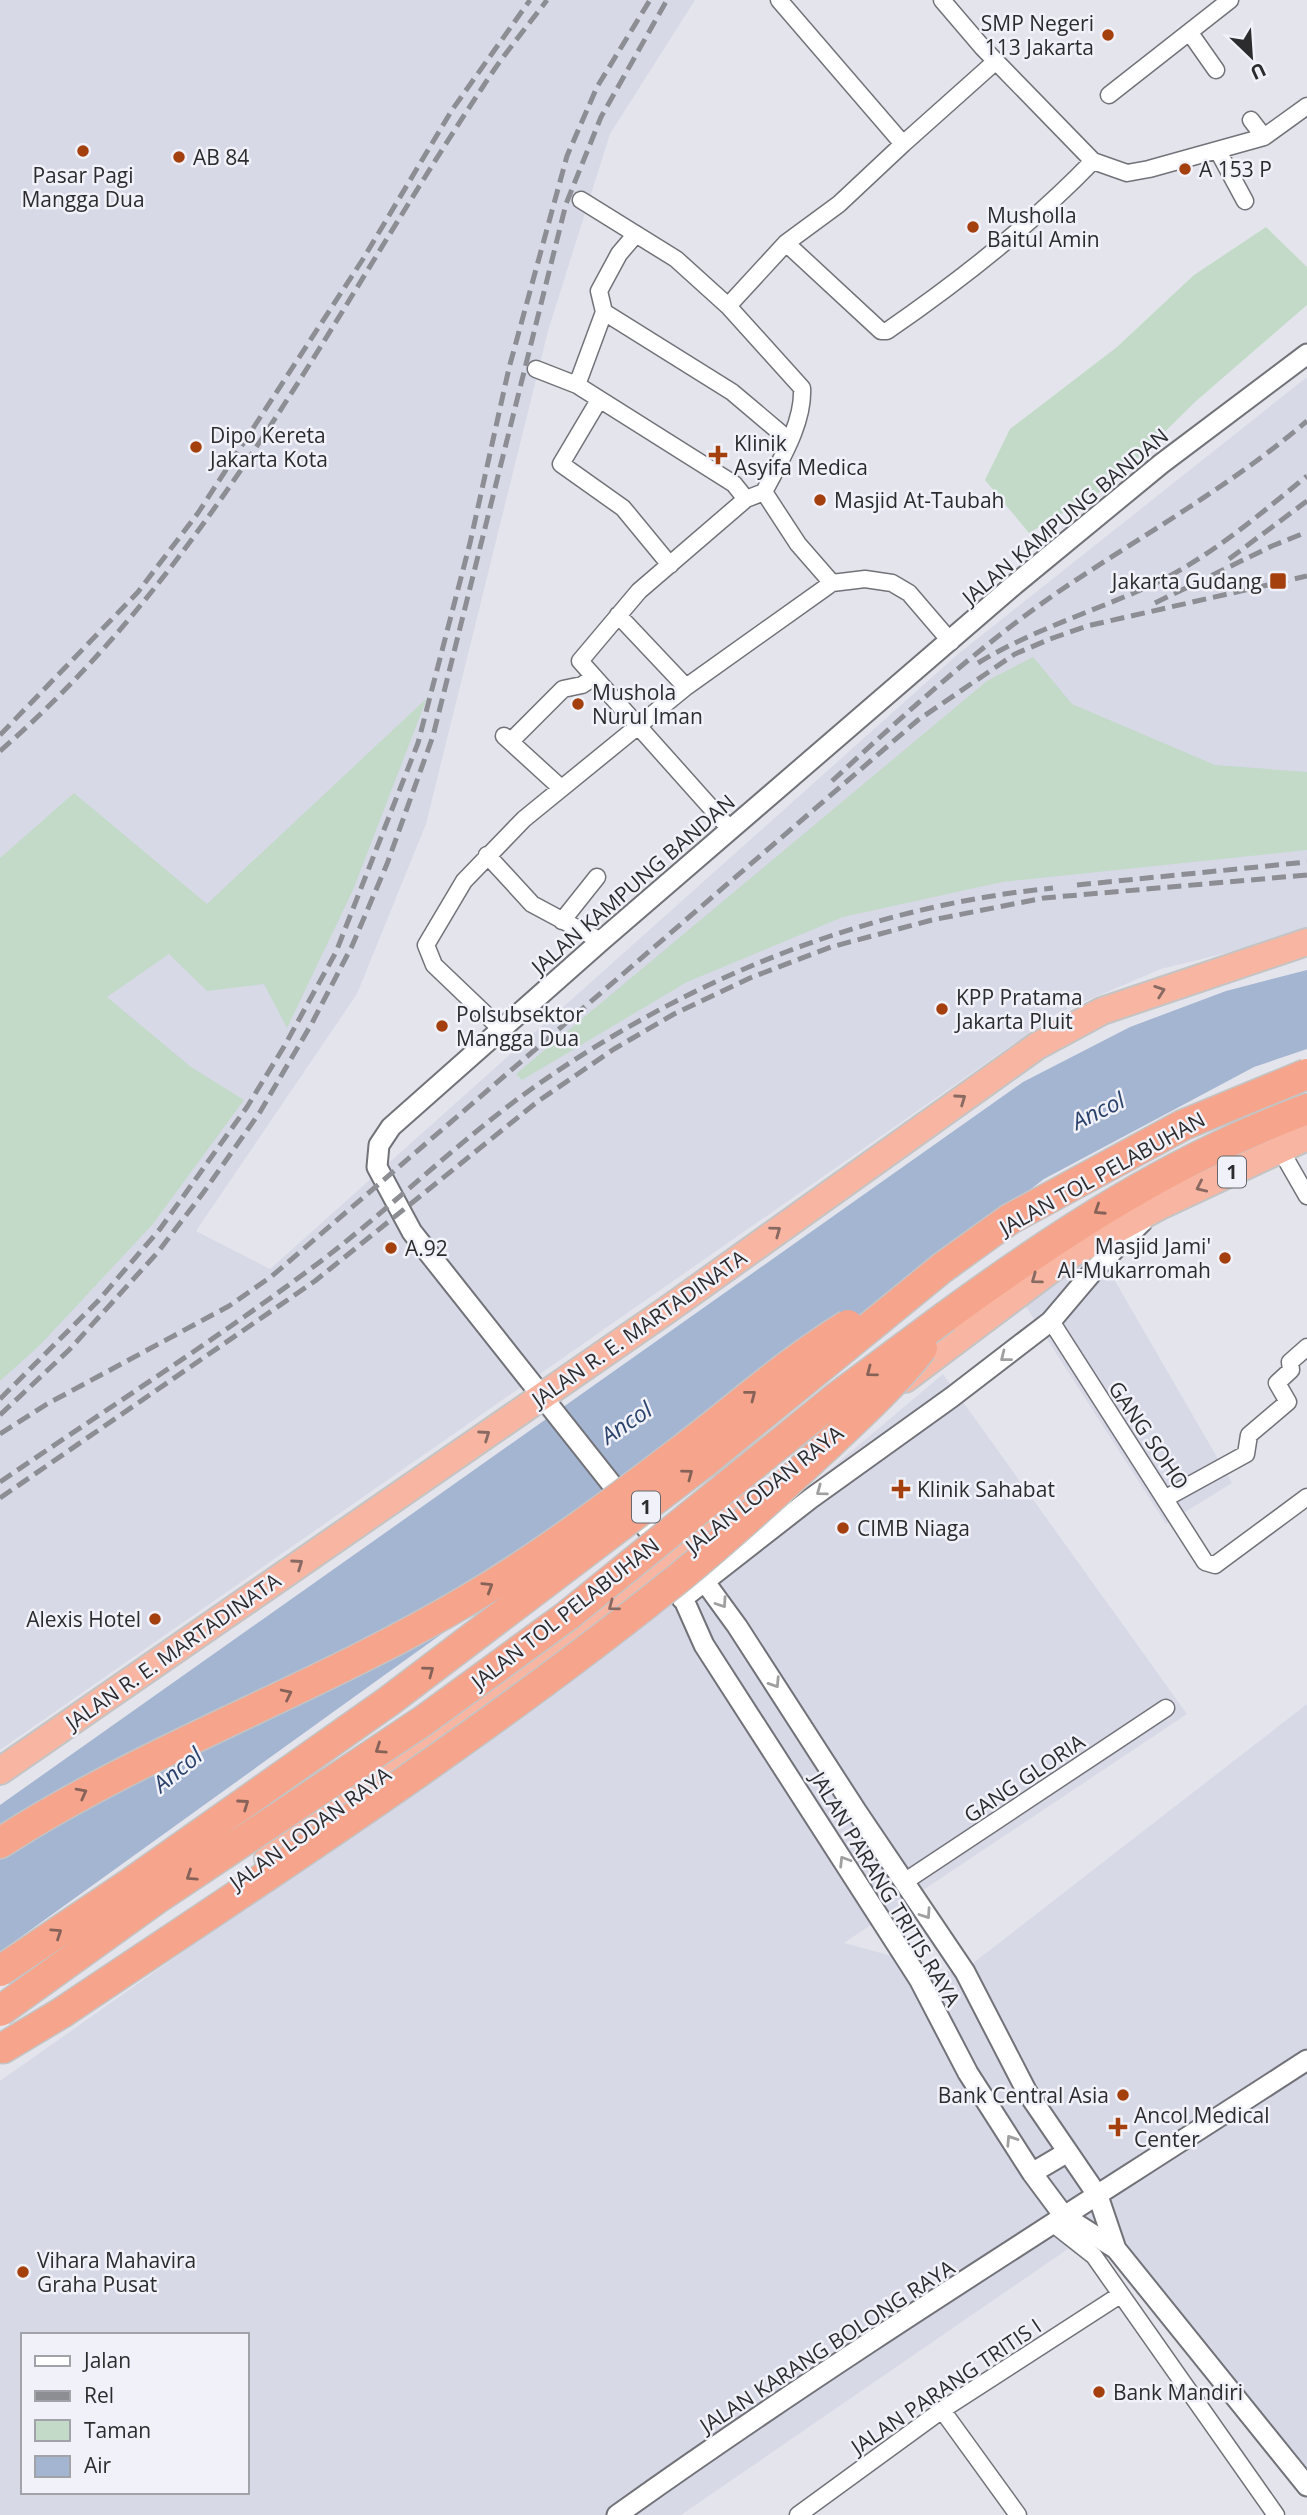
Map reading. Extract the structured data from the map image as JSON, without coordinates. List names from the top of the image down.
{
  "streets": {
    "highway": [
      "1",
      "JALAN TOL PELABUHAN",
      "JALAN R. E. MARTADINATA",
      "JALAN LODAN RAYA"
    ],
    "street": [
      "JALAN KAMPUNG BANDAN",
      "GANG SOHO",
      "GANG GLORIA",
      "JALAN PARANG TRITIS RAYA",
      "JALAN KARANG BOLONG RAYA",
      "JALAN PARANG TRITIS I"
    ]
  },
  "crossings": [
    ["JALAN KAMPUNG BANDAN", "JALAN R. E. MARTADINATA"],
    ["JALAN KAMPUNG BANDAN", "JALAN LODAN RAYA"],
    ["JALAN KAMPUNG BANDAN", "JALAN PARANG TRITIS RAYA"],
    ["GANG SOHO", "JALAN LODAN RAYA"],
    ["JALAN LODAN RAYA", "JALAN PARANG TRITIS RAYA"],
    ["GANG GLORIA", "JALAN PARANG TRITIS RAYA"],
    ["JALAN PARANG TRITIS RAYA", "JALAN KARANG BOLONG RAYA"]
  ],
  "water": ["Ancol"],
  "places": {
    "other": [
      "SMP Negeri 113 Jakarta",
      "Pasar Pagi Mangga Dua",
      "AB 84",
      "A 153 P",
      "Musholla Baitul Amin",
      "Dipo Kereta Jakarta Kota",
      "Masjid At-Taubah",
      "Mushola Nurul Iman",
      "KPP Pratama Jakarta Pluit",
      "Polsubsektor Mangga Dua",
      "A.92",
      "Masjid Jami' Al-Mukarromah",
      "CIMB Niaga",
      "Alexis Hotel",
      "Bank Central Asia",
      "Vihara Mahavira Graha Pusat",
      "Bank Mandiri"
    ],
    "health": ["Klinik Asyifa Medica", "Klinik Sahabat", "Ancol Medical Center"],
    "transit": ["Jakarta Gudang"]
  },
  "legend": [
    "Jalan",
    "Rel",
    "Taman",
    "Air"
  ],
  "north": "bottom right"
}
